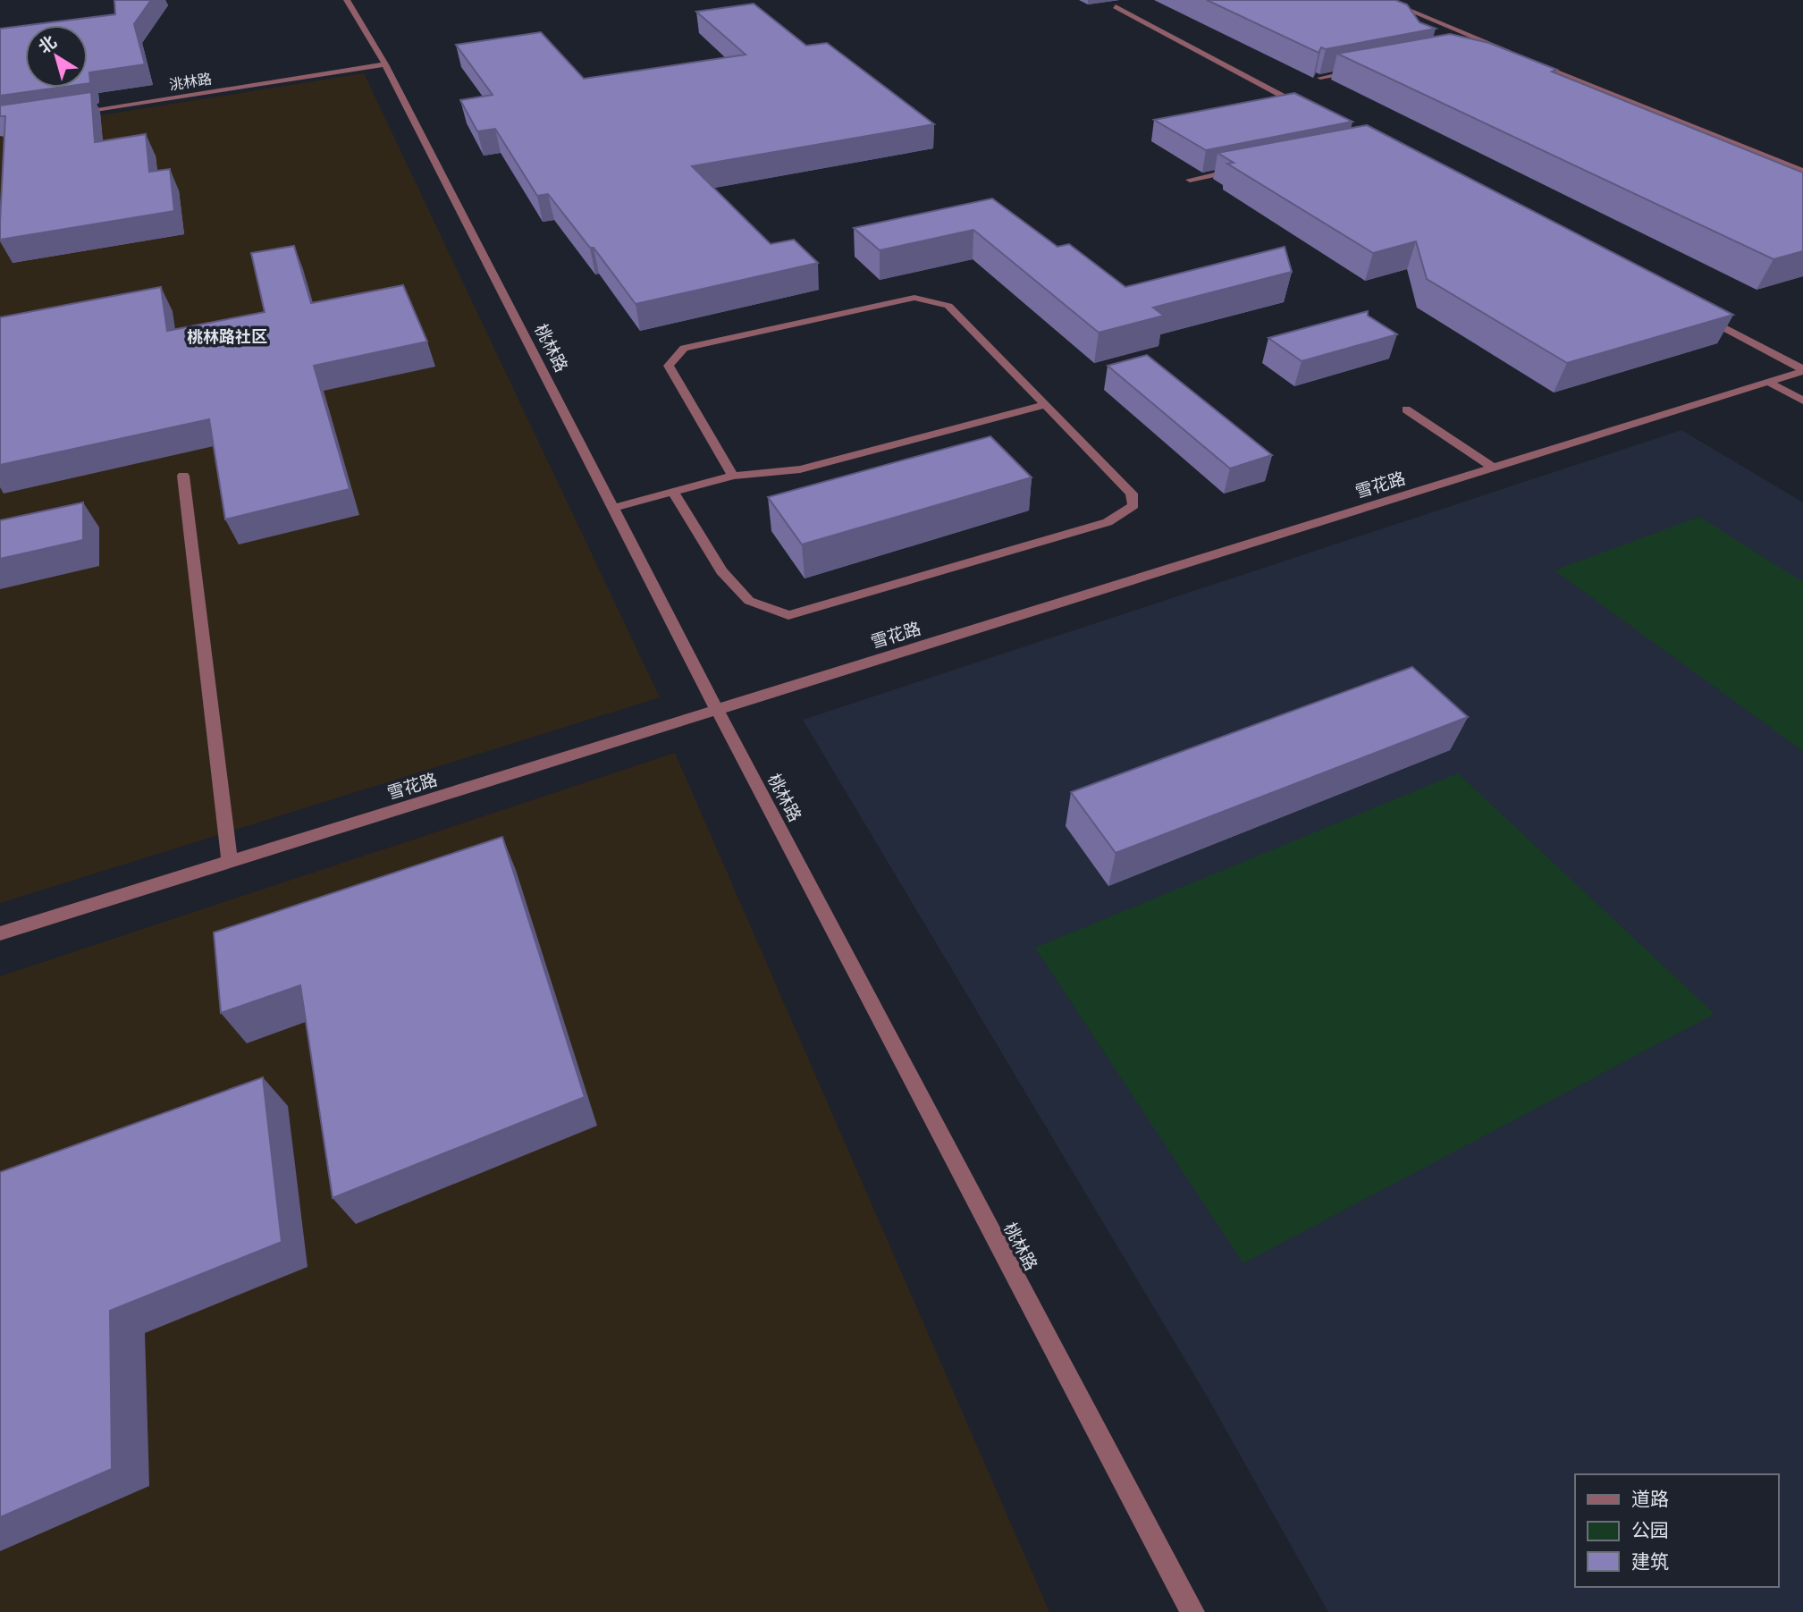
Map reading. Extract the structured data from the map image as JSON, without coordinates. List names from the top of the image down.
{
  "streets": {
    "street": ["洮林路", "桃林路", "雪花路"]
  },
  "crossings": [
    ["洮林路", "桃林路"],
    ["桃林路", "雪花路"]
  ],
  "districts": ["桃林路社区"],
  "legend": ["道路", "公园", "建筑"],
  "north": "top left"
}
